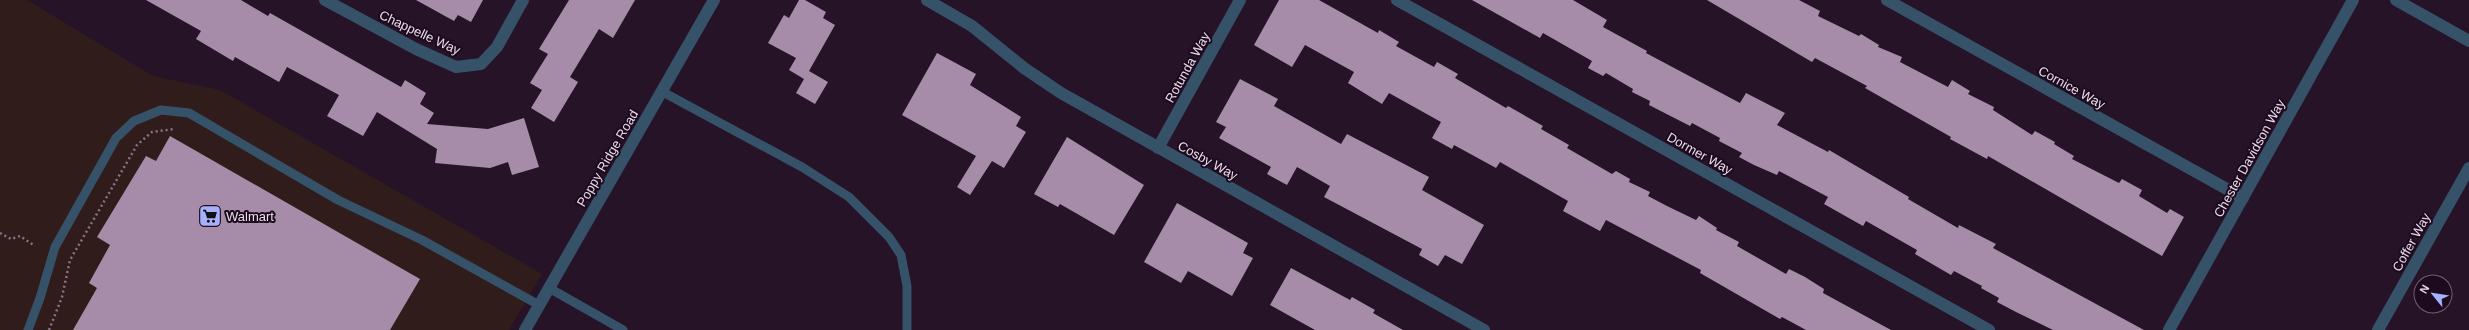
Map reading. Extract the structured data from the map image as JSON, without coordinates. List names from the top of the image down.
{
  "streets": {
    "street": [
      "Chappelle Way",
      "Rotunda Way",
      "Cornice Way",
      "Dormer Way",
      "Poppy Ridge Road",
      "Chester Davidson Way",
      "Cosby Way",
      "Coffer Way"
    ]
  },
  "crossings": [
    ["Rotunda Way", "Cosby Way"],
    ["Cornice Way", "Chester Davidson Way"]
  ],
  "places": {
    "supermarket": ["Walmart"]
  },
  "north": "top left"
}
